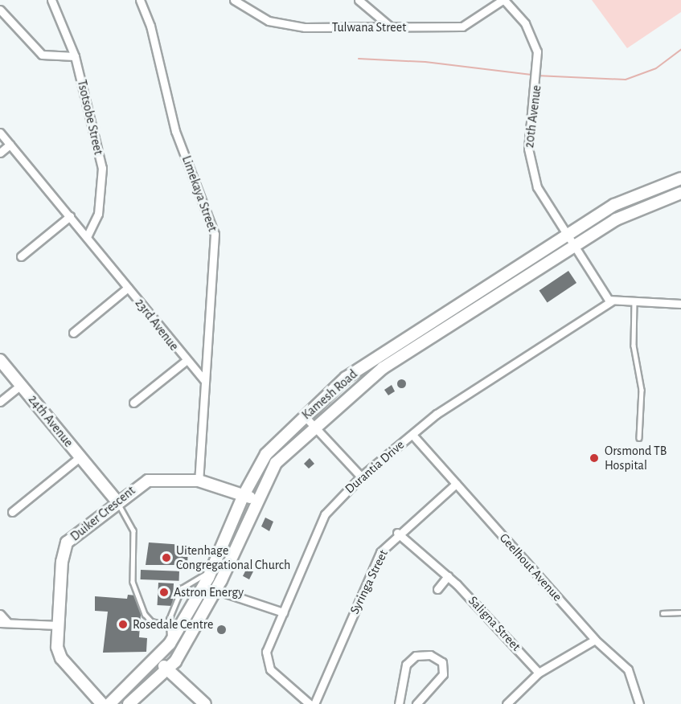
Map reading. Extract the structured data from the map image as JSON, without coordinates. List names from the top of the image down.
{
  "streets": {
    "main road": ["Kamesh Road", "24th Avenue", "Duiker Crescent"],
    "street": [
      "Tulwana Street",
      "20th Avenue",
      "Tsotsobe Street",
      "Limekaya Street",
      "23rd Avenue",
      "Durantia Drive",
      "Geelhout Avenue",
      "Syringa Street",
      "Saligna Street"
    ]
  },
  "crossings": [
    ["Tulwana Street", "20th Avenue"],
    ["20th Avenue", "Kamesh Road"],
    ["20th Avenue", "Durantia Drive"],
    ["Tsotsobe Street", "23rd Avenue"],
    ["Limekaya Street", "23rd Avenue"],
    ["Limekaya Street", "Duiker Crescent"],
    ["Kamesh Road", "Duiker Crescent"],
    ["24th Avenue", "Duiker Crescent"],
    ["Durantia Drive", "Geelhout Avenue"],
    ["Geelhout Avenue", "Syringa Street"],
    ["Syringa Street", "Saligna Street"]
  ],
  "places": [
    "Orsmond TB Hospital",
    "Uitenhage Congregational Church",
    "Astron Energy",
    "Rosedale Centre"
  ]
}
